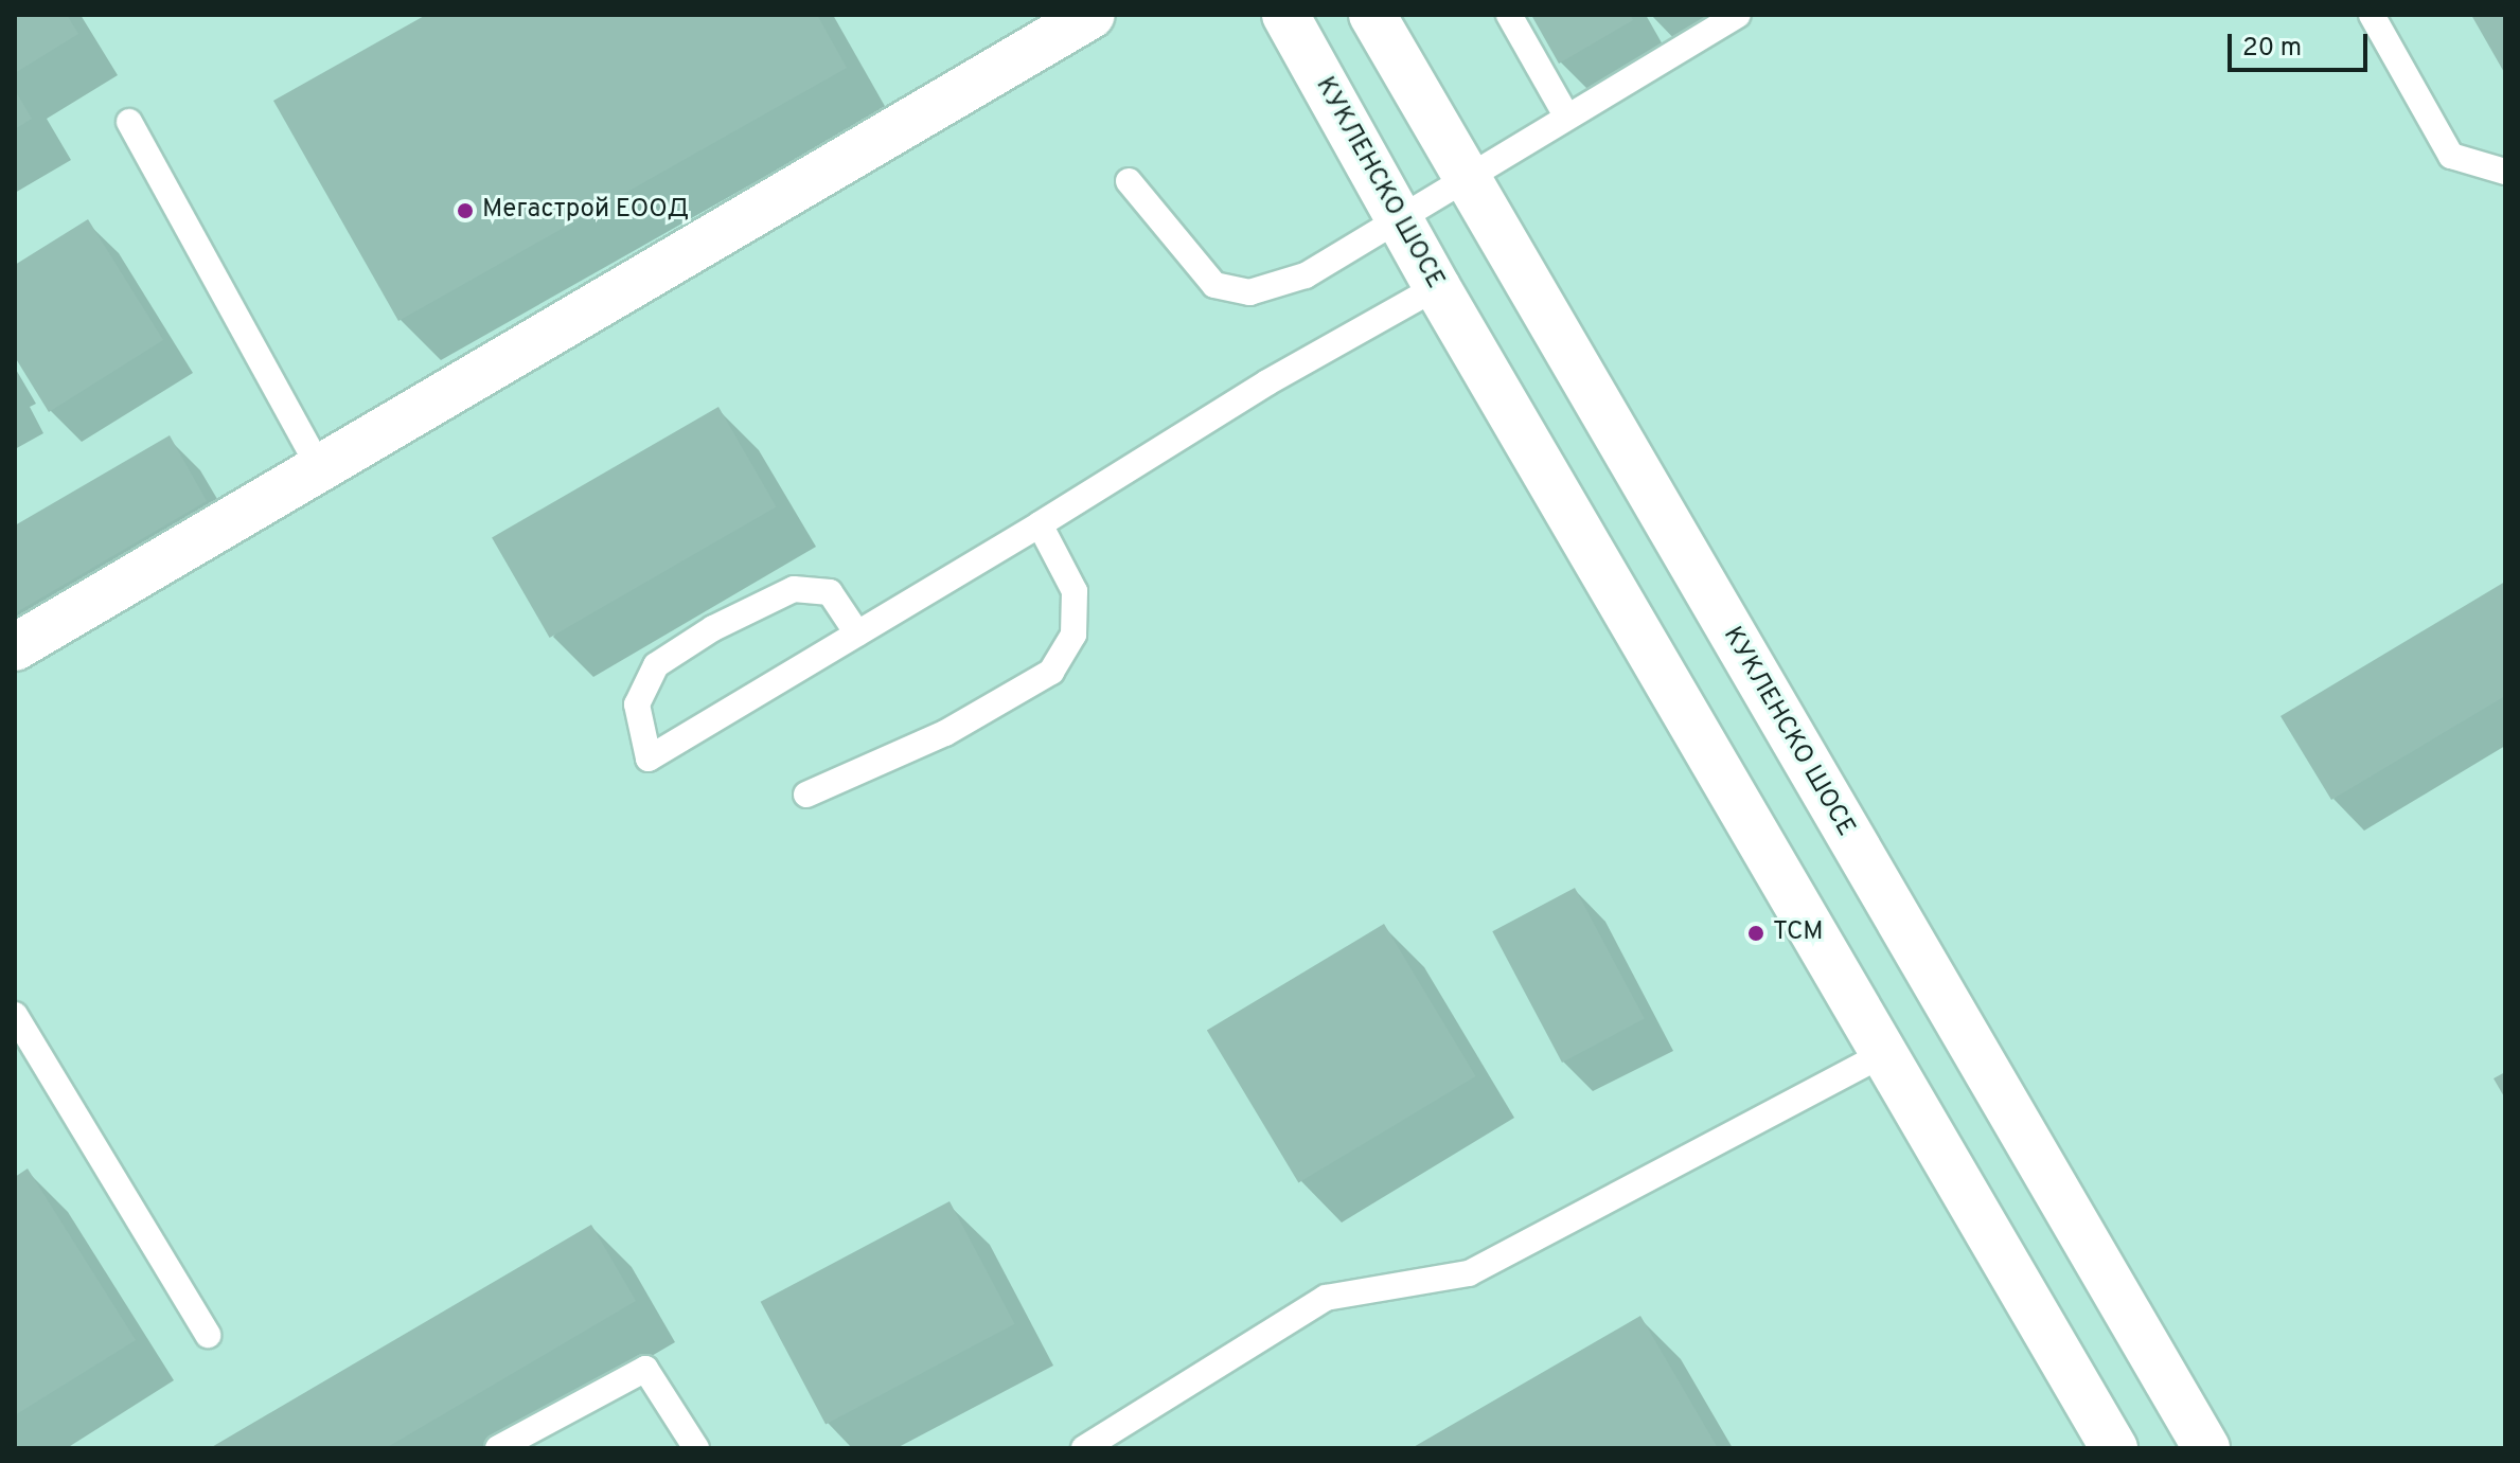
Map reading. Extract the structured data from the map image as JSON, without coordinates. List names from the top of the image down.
{
  "streets": {
    "main road": ["КУКЛЕНСКО ШОСЕ"]
  },
  "places": ["Мегастрой ЕООД", "ТСМ"],
  "scale_bar": "20 m"
}
